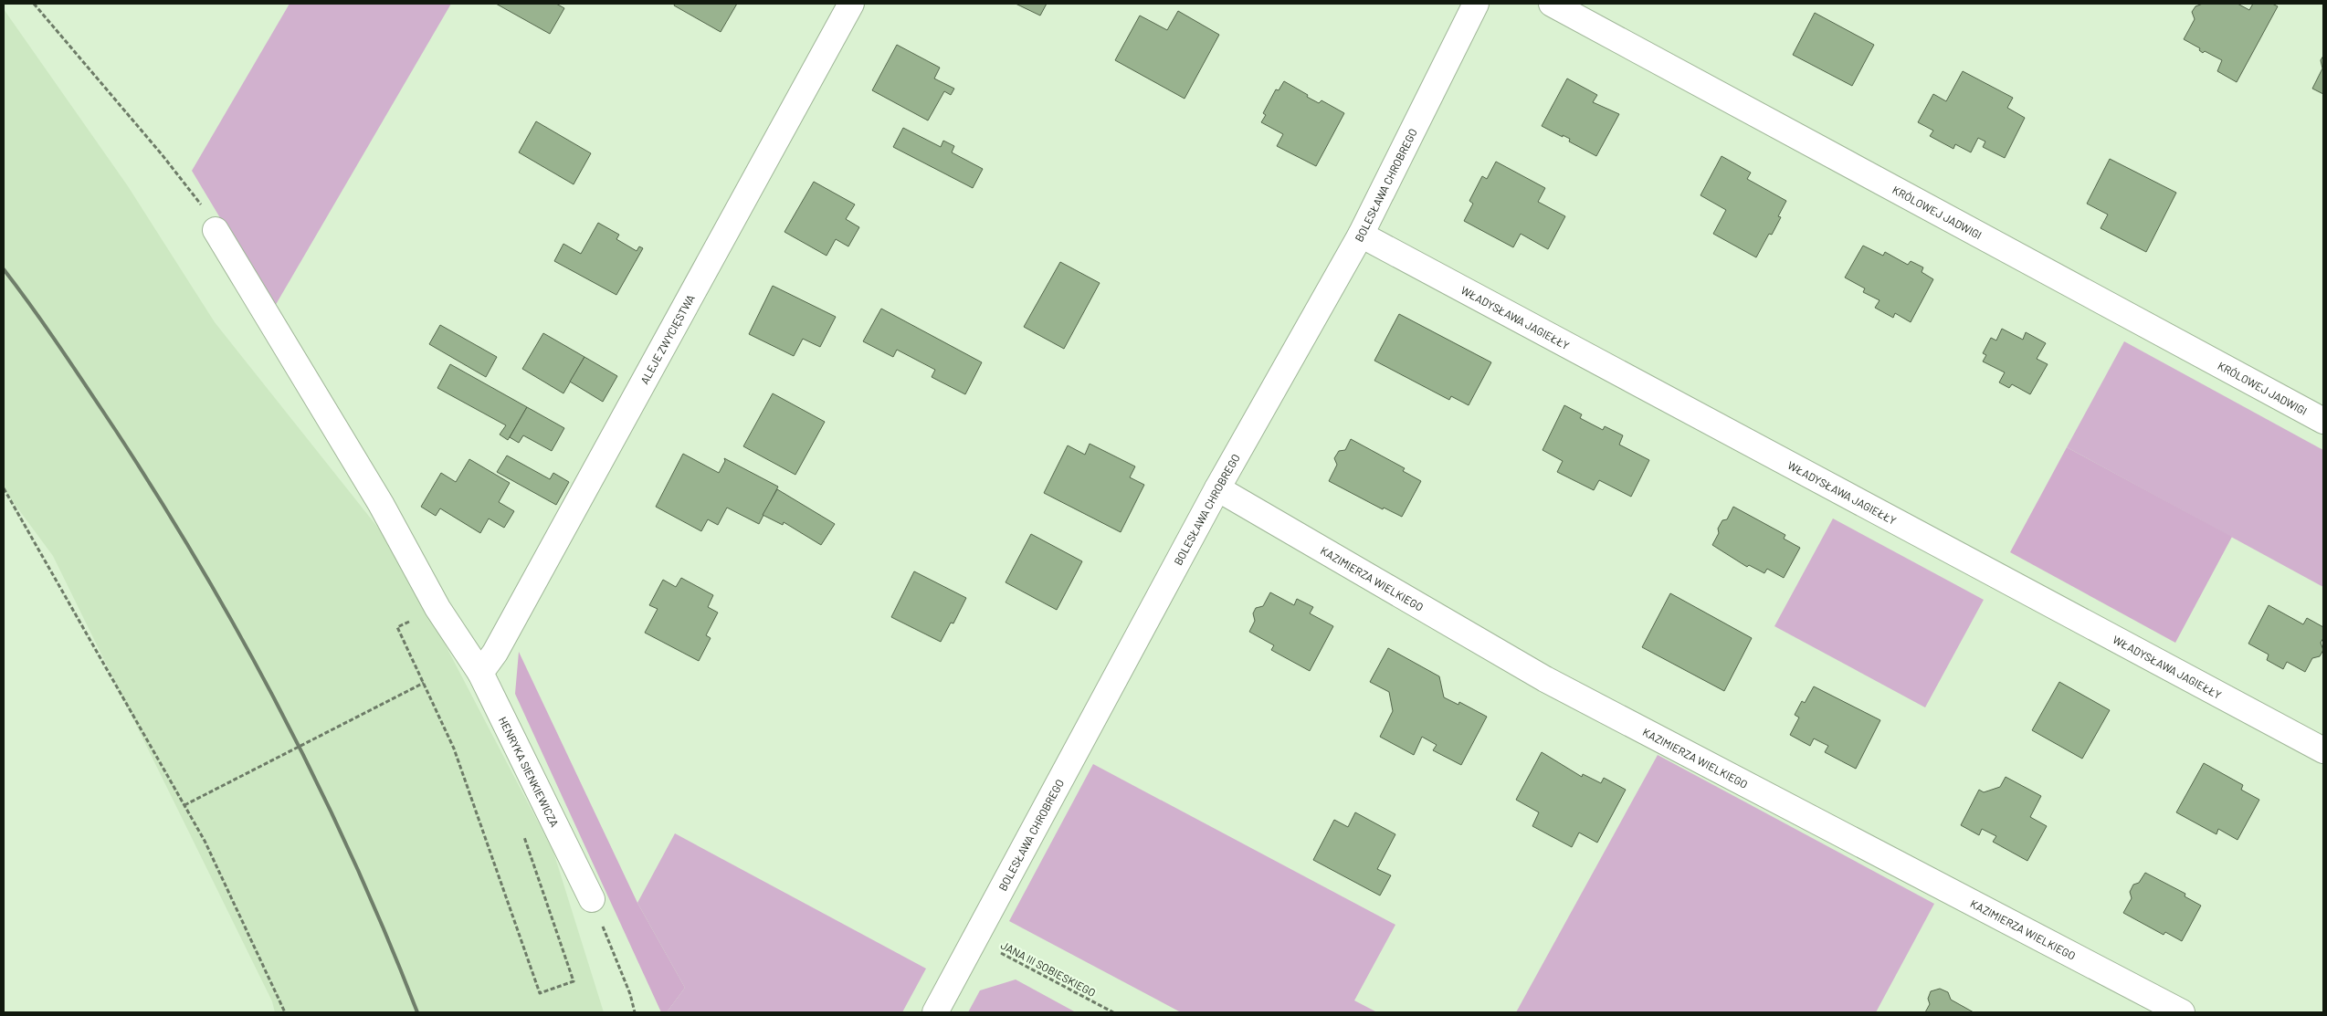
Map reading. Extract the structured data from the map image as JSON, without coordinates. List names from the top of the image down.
{
  "streets": {
    "street": [
      "BOLESŁAWA CHROBREGO",
      "KRÓLOWEJ JADWIGI",
      "WŁADYSŁAWA JAGIEŁŁY",
      "ALEJE ZWYCIĘSTWA",
      "KAZIMIERZA WIELKIEGO",
      "HENRYKA SIENKIEWICZA"
    ],
    "path": ["JANA III SOBIESKIEGO"]
  },
  "crossings": [
    ["BOLESŁAWA CHROBREGO", "WŁADYSŁAWA JAGIEŁŁY"],
    ["BOLESŁAWA CHROBREGO", "KAZIMIERZA WIELKIEGO"],
    ["BOLESŁAWA CHROBREGO", "JANA III SOBIESKIEGO"],
    ["ALEJE ZWYCIĘSTWA", "HENRYKA SIENKIEWICZA"]
  ]
}
